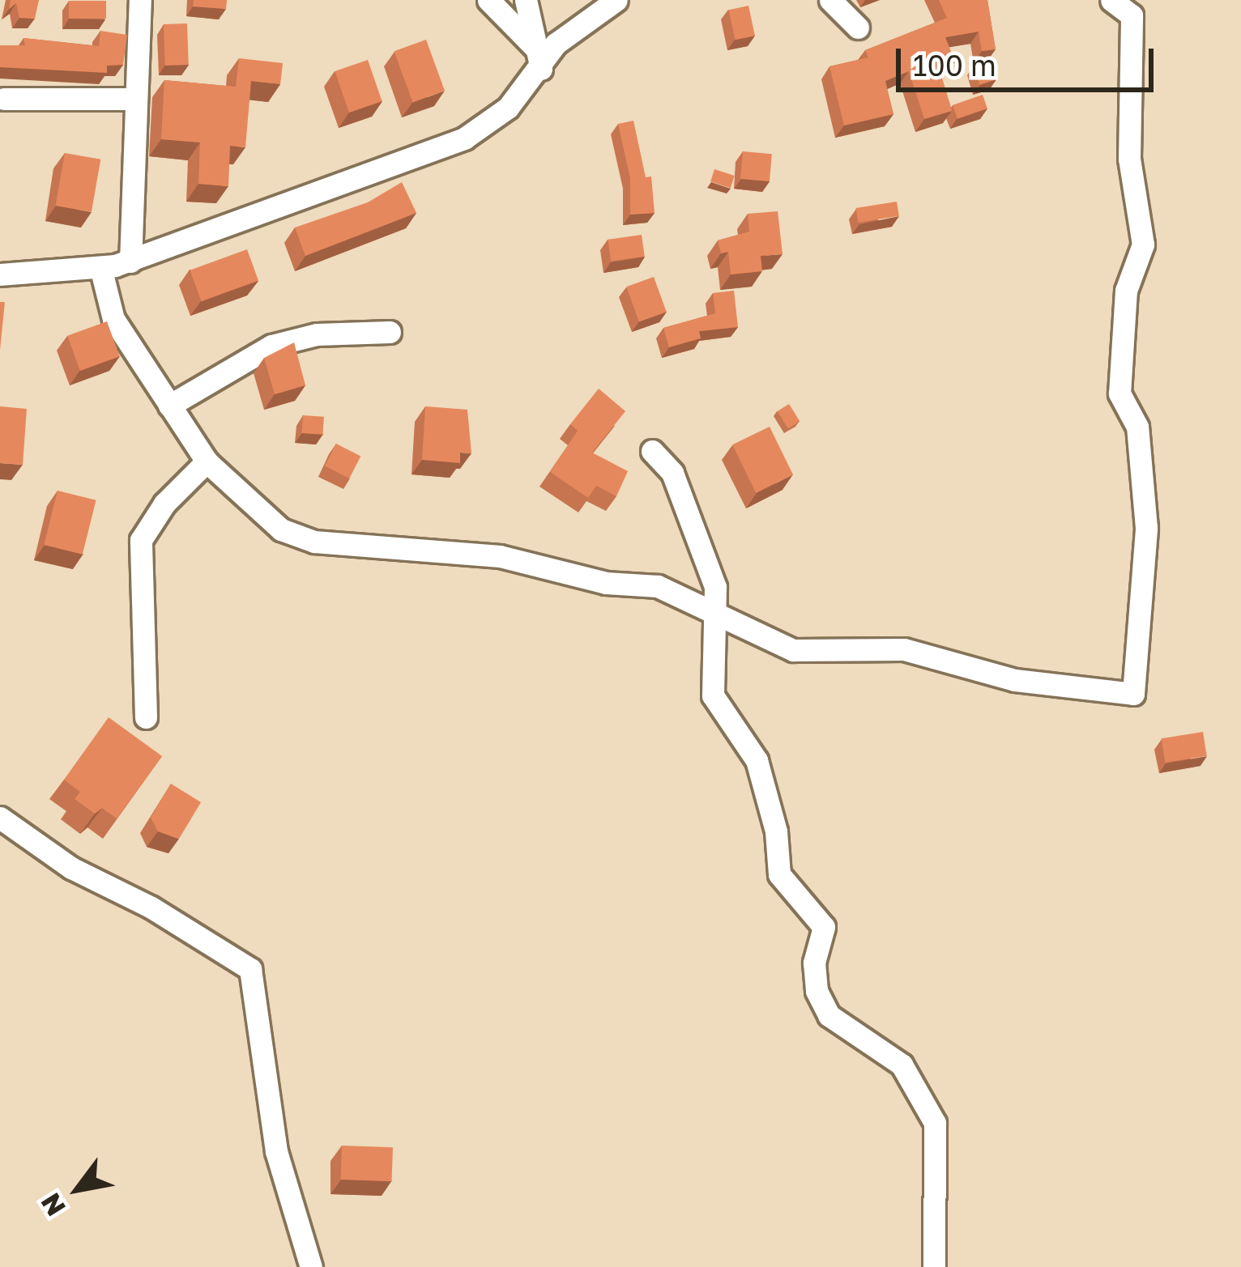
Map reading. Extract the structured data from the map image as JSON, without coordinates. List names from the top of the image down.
{
  "scale_bar": "100 m",
  "north": "bottom left"
}
